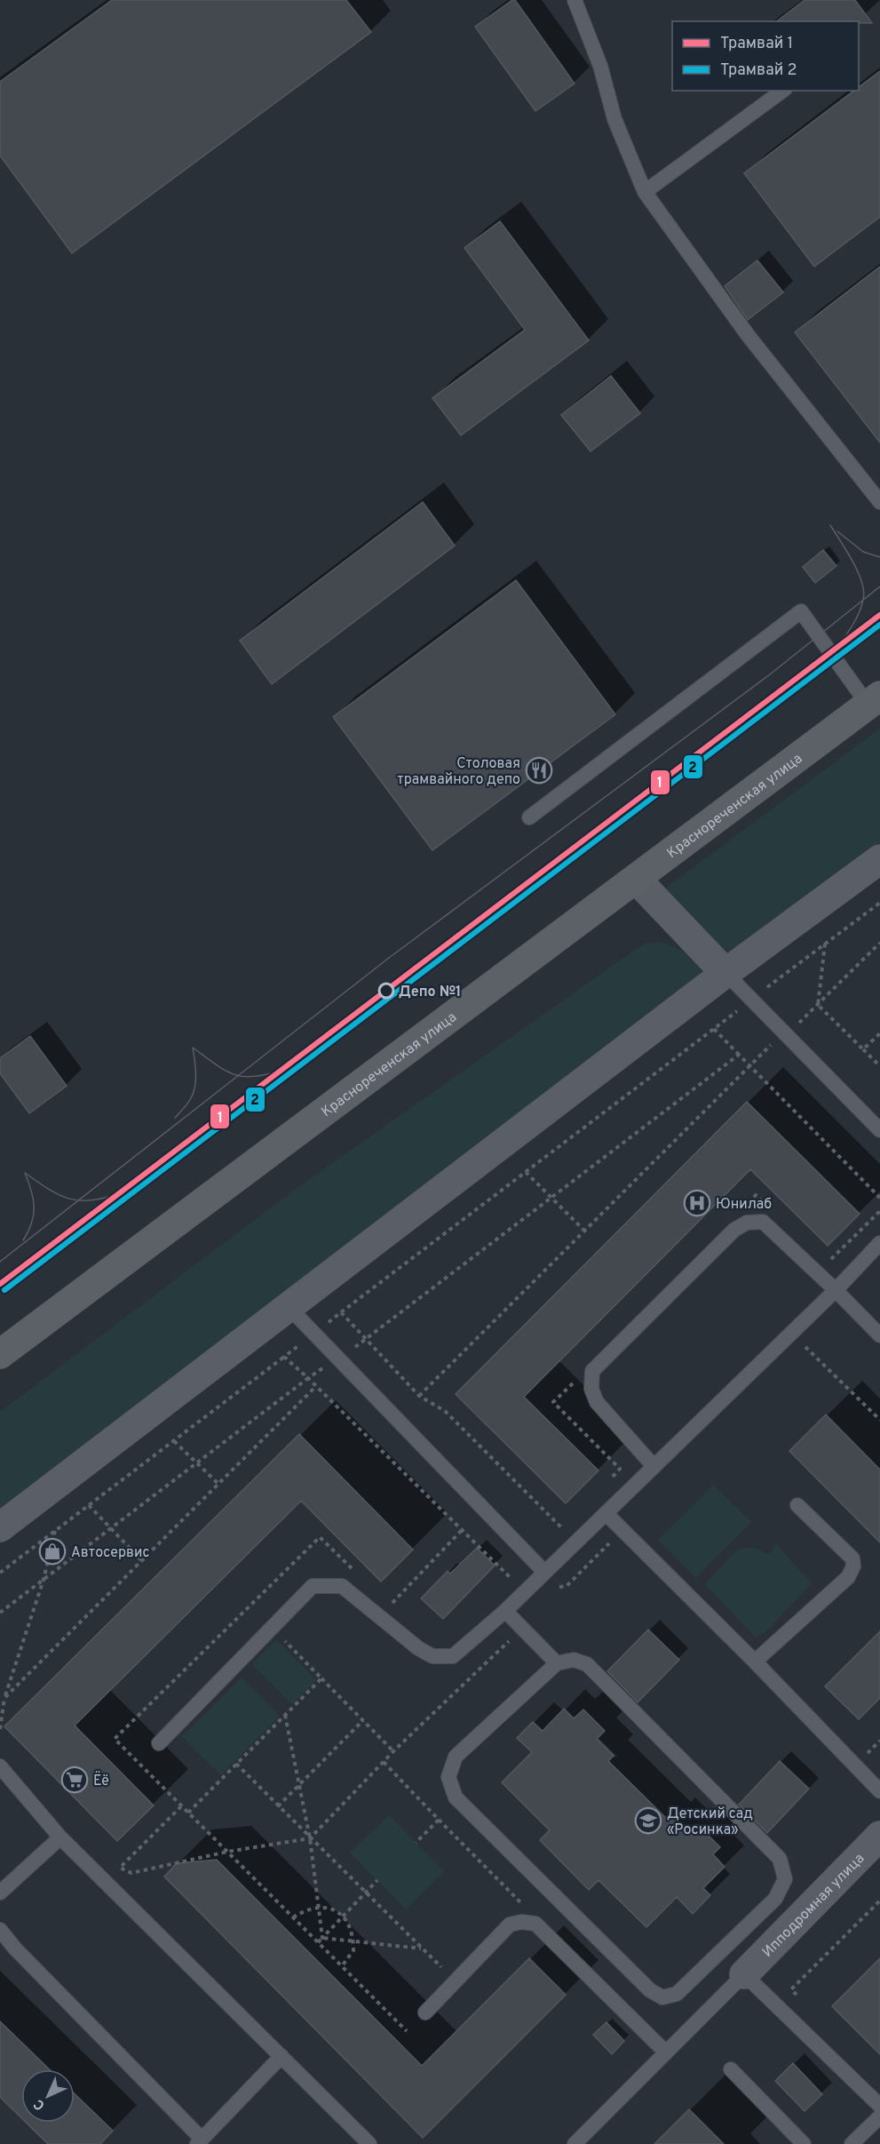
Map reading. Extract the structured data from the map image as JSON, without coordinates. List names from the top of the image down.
{
  "streets": {
    "main road": ["Краснореченская улица"],
    "street": ["Ипподромная улица"]
  },
  "places": {
    "restaurant": ["Столовая трамвайного депо"],
    "other": ["Депо №1"],
    "hospital": ["Юнилаб"],
    "shop": ["Автосервис"],
    "supermarket": ["Ёё"],
    "school or university": ["Детский сад «Росинка»"]
  },
  "lines": ["tram line 1", "tram line 2"],
  "legend": ["Трамвай 1", "Трамвай 2"],
  "north": "bottom left"
}
